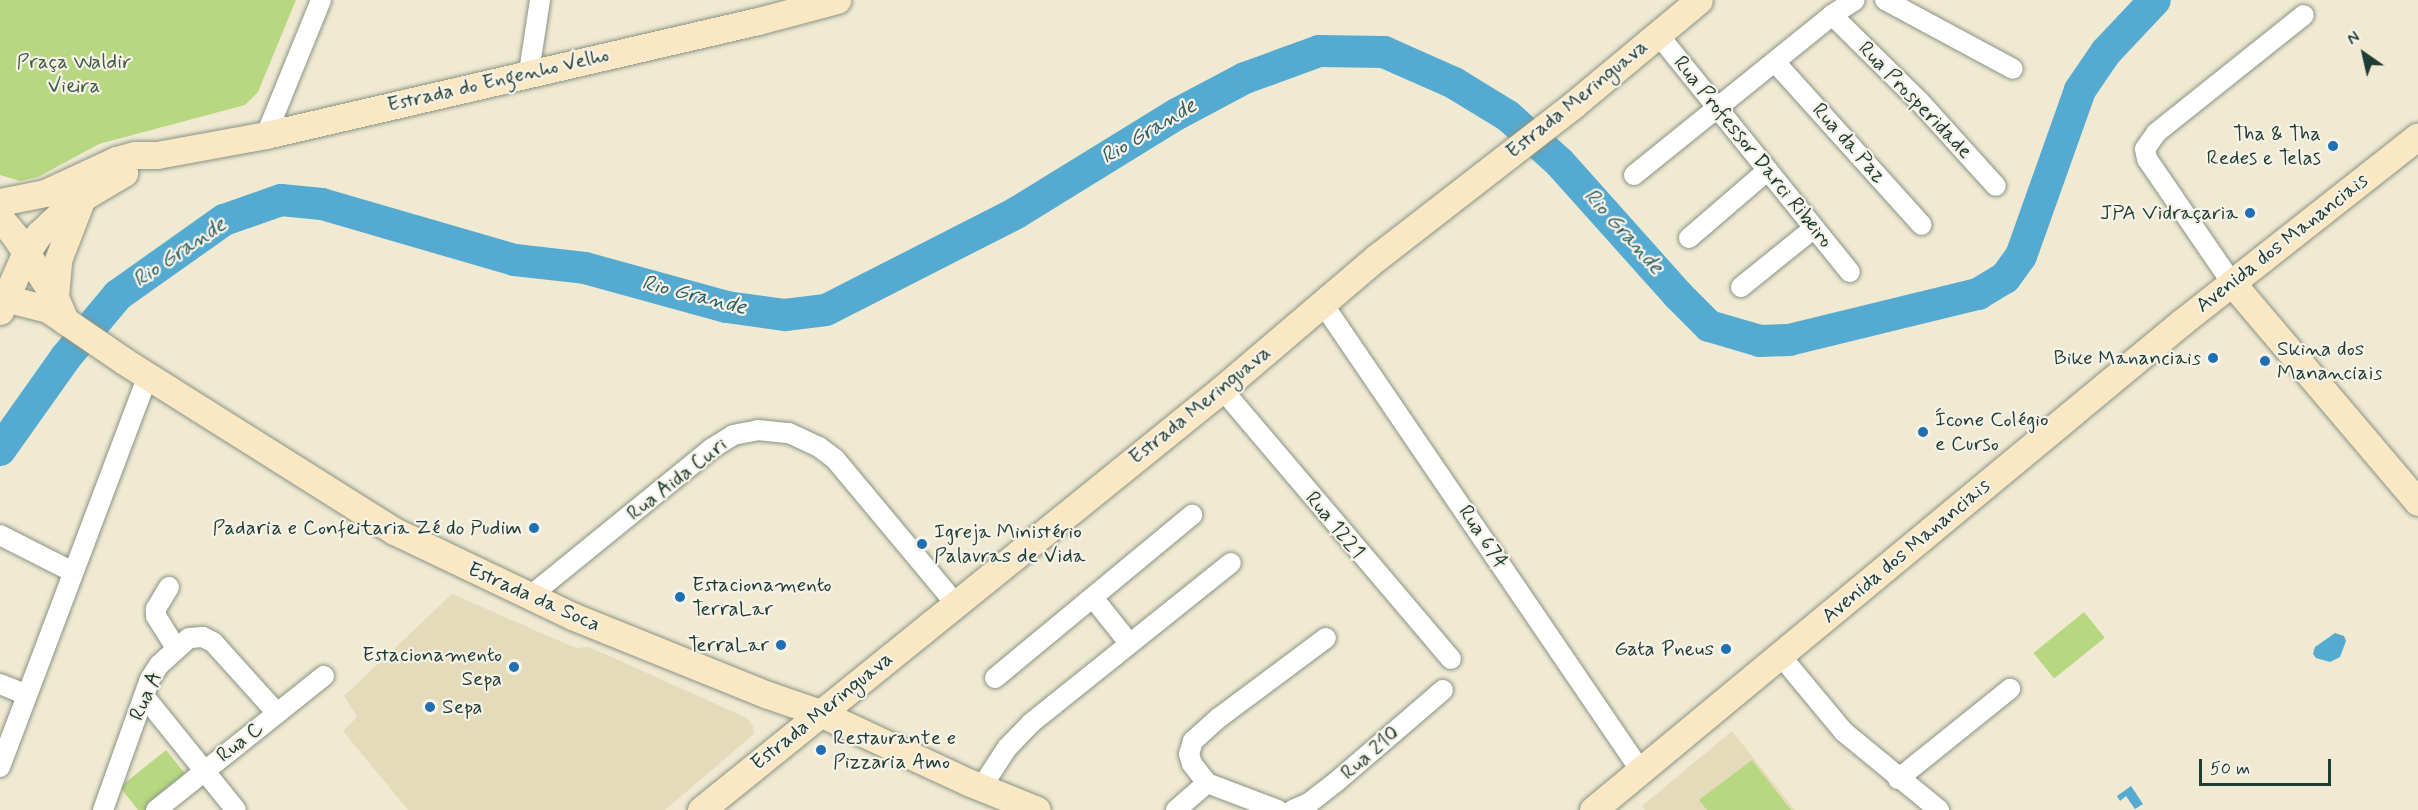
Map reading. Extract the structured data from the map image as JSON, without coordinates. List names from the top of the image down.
{
  "streets": {
    "street": [
      "Estrada do Engenho Velho",
      "Estrada Meringuava",
      "Rua Prosperidade",
      "Rua da Paz",
      "Rua Professor Darci Ribeiro",
      "Avenida dos Mananciais",
      "Rua Aida Curi",
      "Rua 1221",
      "Rua 674",
      "Estrada da Soca",
      "Rua A",
      "Rua C",
      "Rua 210"
    ]
  },
  "crossings": [
    ["Estrada do Engenho Velho", "Estrada da Soca"],
    ["Estrada Meringuava", "Rua Professor Darci Ribeiro"],
    ["Estrada Meringuava", "Rua Aida Curi"],
    ["Estrada Meringuava", "Rua 1221"],
    ["Estrada Meringuava", "Rua 674"],
    ["Estrada Meringuava", "Estrada da Soca"],
    ["Avenida dos Mananciais", "Rua 674"],
    ["Rua Aida Curi", "Estrada da Soca"],
    ["Rua A", "Rua C"]
  ],
  "water": ["Rio Grande"],
  "parks": ["Praça Waldir Vieira"],
  "places": [
    "Tha & Tha Redes e Telas",
    "JPA Vidraçaria",
    "Bike Mananciais",
    "Skina dos Mananciais",
    "Ícone Colégio e Curso",
    "Padaria e Confeitaria Zé do Pudim",
    "Igreja Ministério Palavras de Vida",
    "Estacionamento TerraLar",
    "TerraLar",
    "Gata Pneus",
    "Estacionamento Sepa",
    "Sepa",
    "Restaurante e Pizzaria Amo"
  ],
  "scale_bar": "50 m",
  "north": "top left"
}
